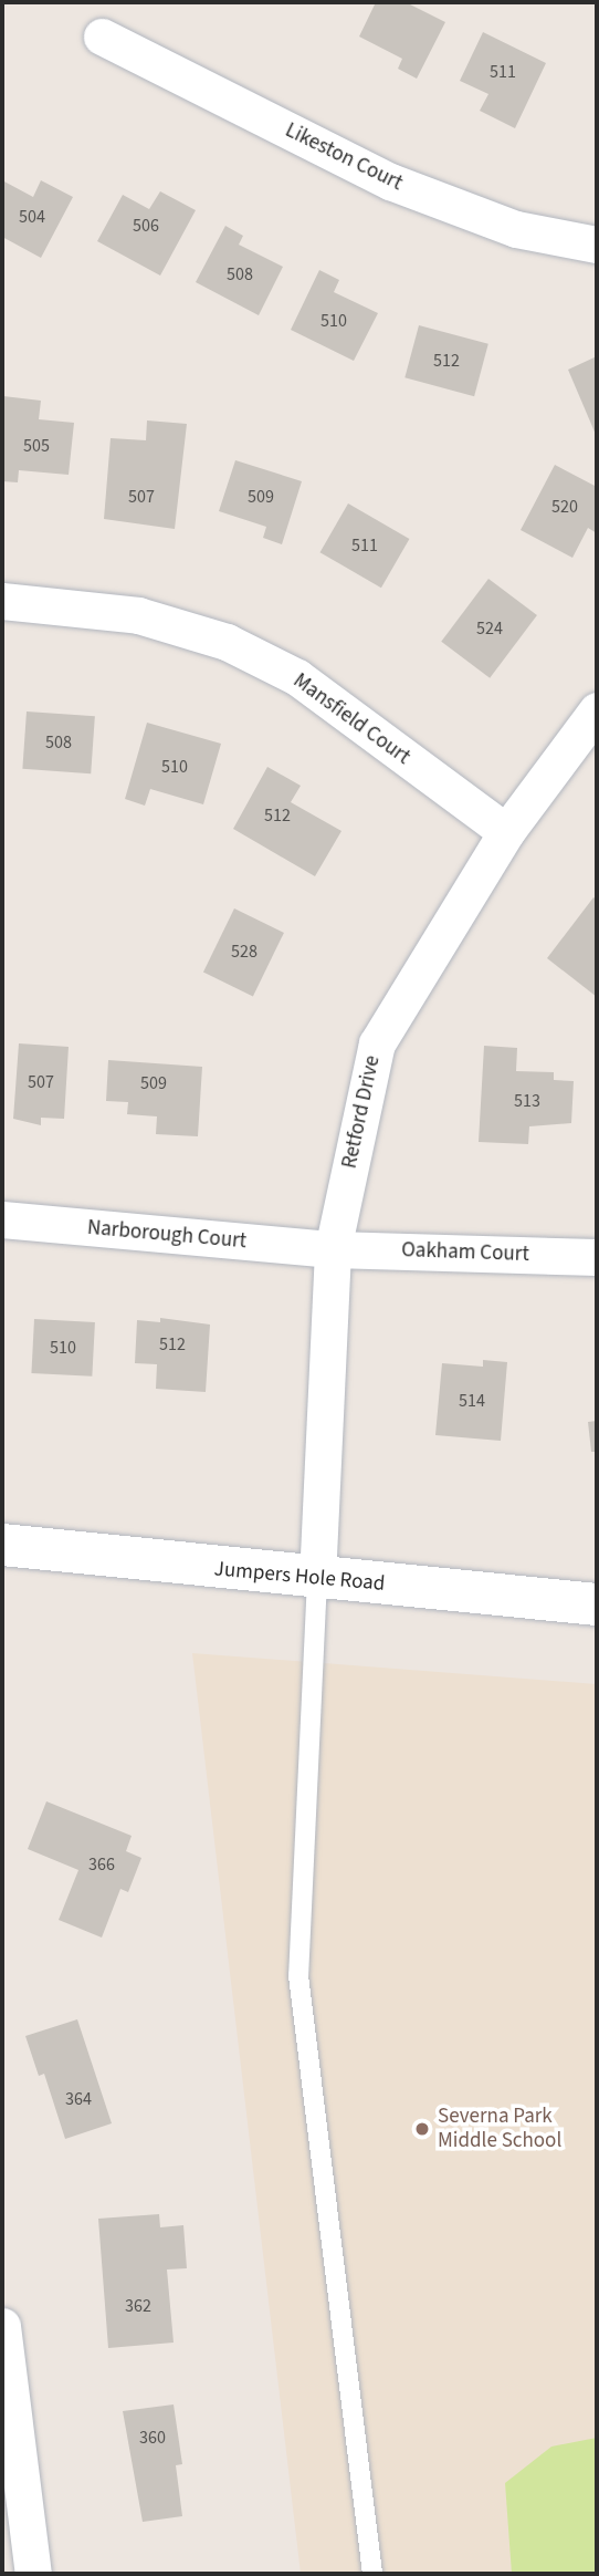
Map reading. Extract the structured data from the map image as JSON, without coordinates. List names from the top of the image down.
{
  "streets": {
    "main road": ["Jumpers Hole Road"],
    "street": [
      "Likeston Court",
      "Mansfield Court",
      "Retford Drive",
      "Narborough Court",
      "Oakham Court"
    ]
  },
  "crossings": [
    ["Mansfield Court", "Retford Drive"],
    ["Retford Drive", "Narborough Court"],
    ["Retford Drive", "Oakham Court"],
    ["Retford Drive", "Jumpers Hole Road"],
    ["Narborough Court", "Oakham Court"]
  ],
  "places": ["Severna Park Middle School"],
  "house_numbers": [
    "511",
    "504",
    "506",
    "508",
    "510",
    "512",
    "505",
    "507",
    "509",
    "520",
    "511",
    "524",
    "508",
    "510",
    "512",
    "528",
    "507",
    "509",
    "513",
    "512",
    "510",
    "514",
    "366",
    "364",
    "362",
    "360"
  ]
}
